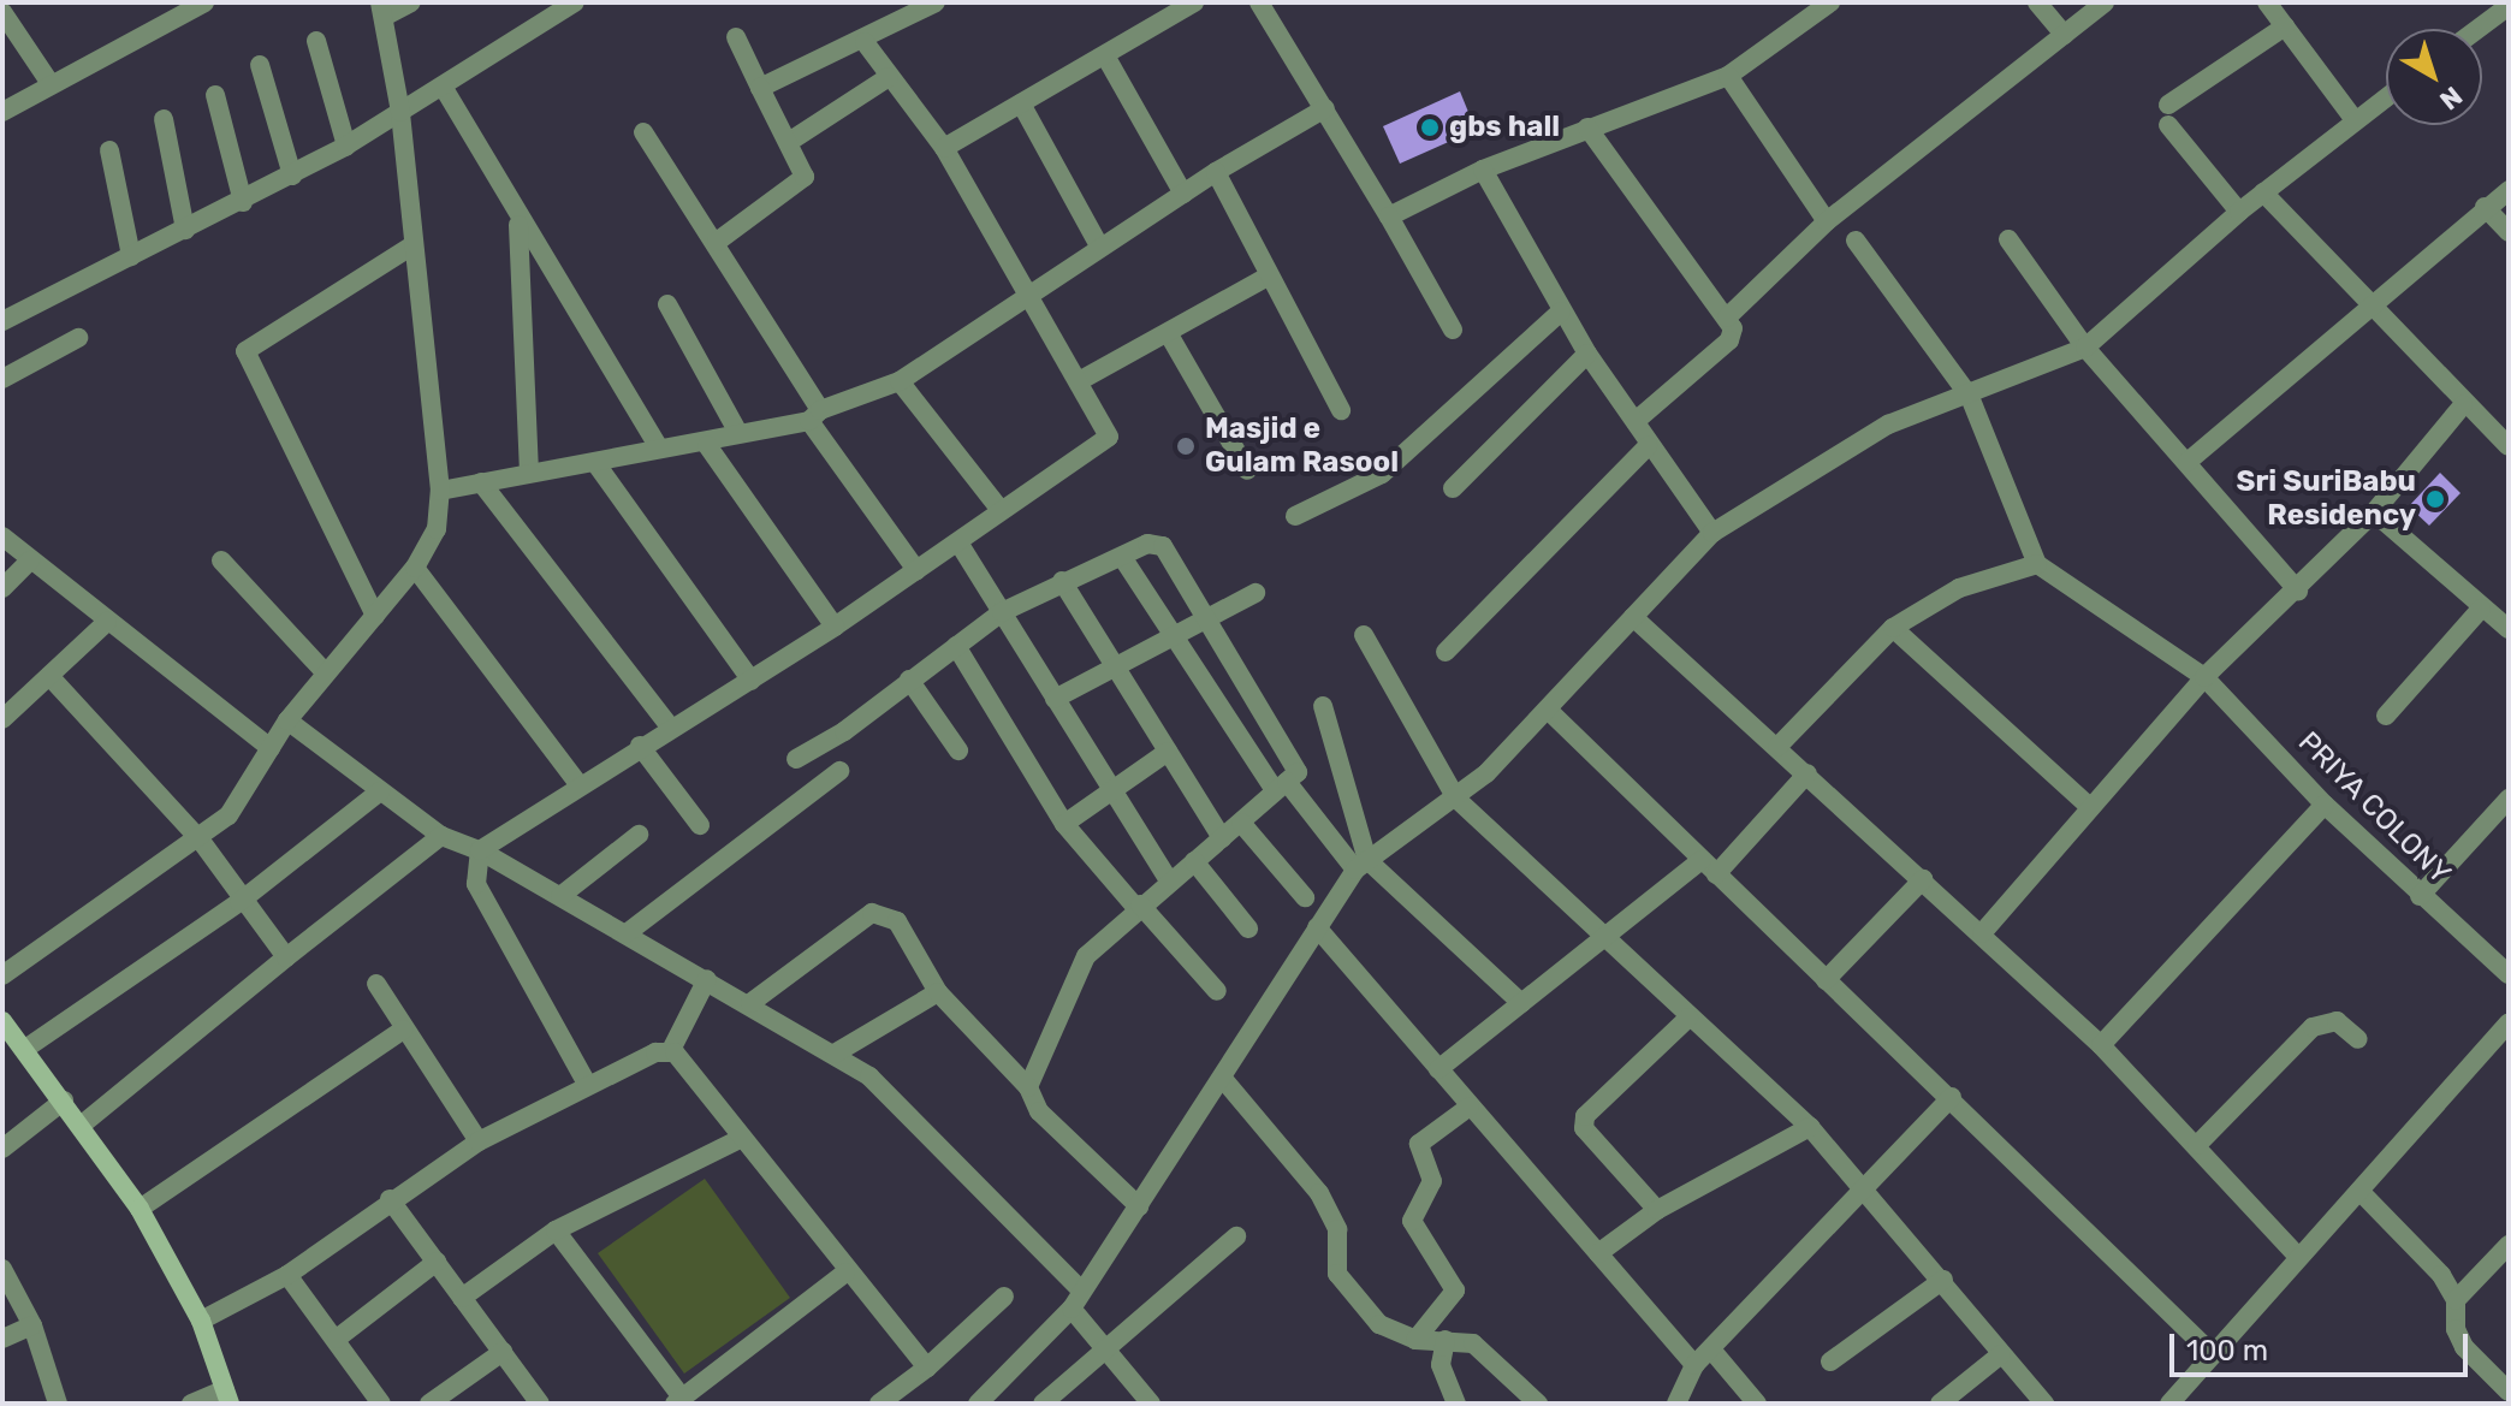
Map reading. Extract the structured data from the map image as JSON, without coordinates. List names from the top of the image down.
{
  "streets": {
    "street": ["PRIYA COLONY"]
  },
  "places": ["gbs hall", "Masjid e Gulam Rasool", "Sri SuriBabu Residency"],
  "scale_bar": "100 m",
  "north": "bottom right"
}
